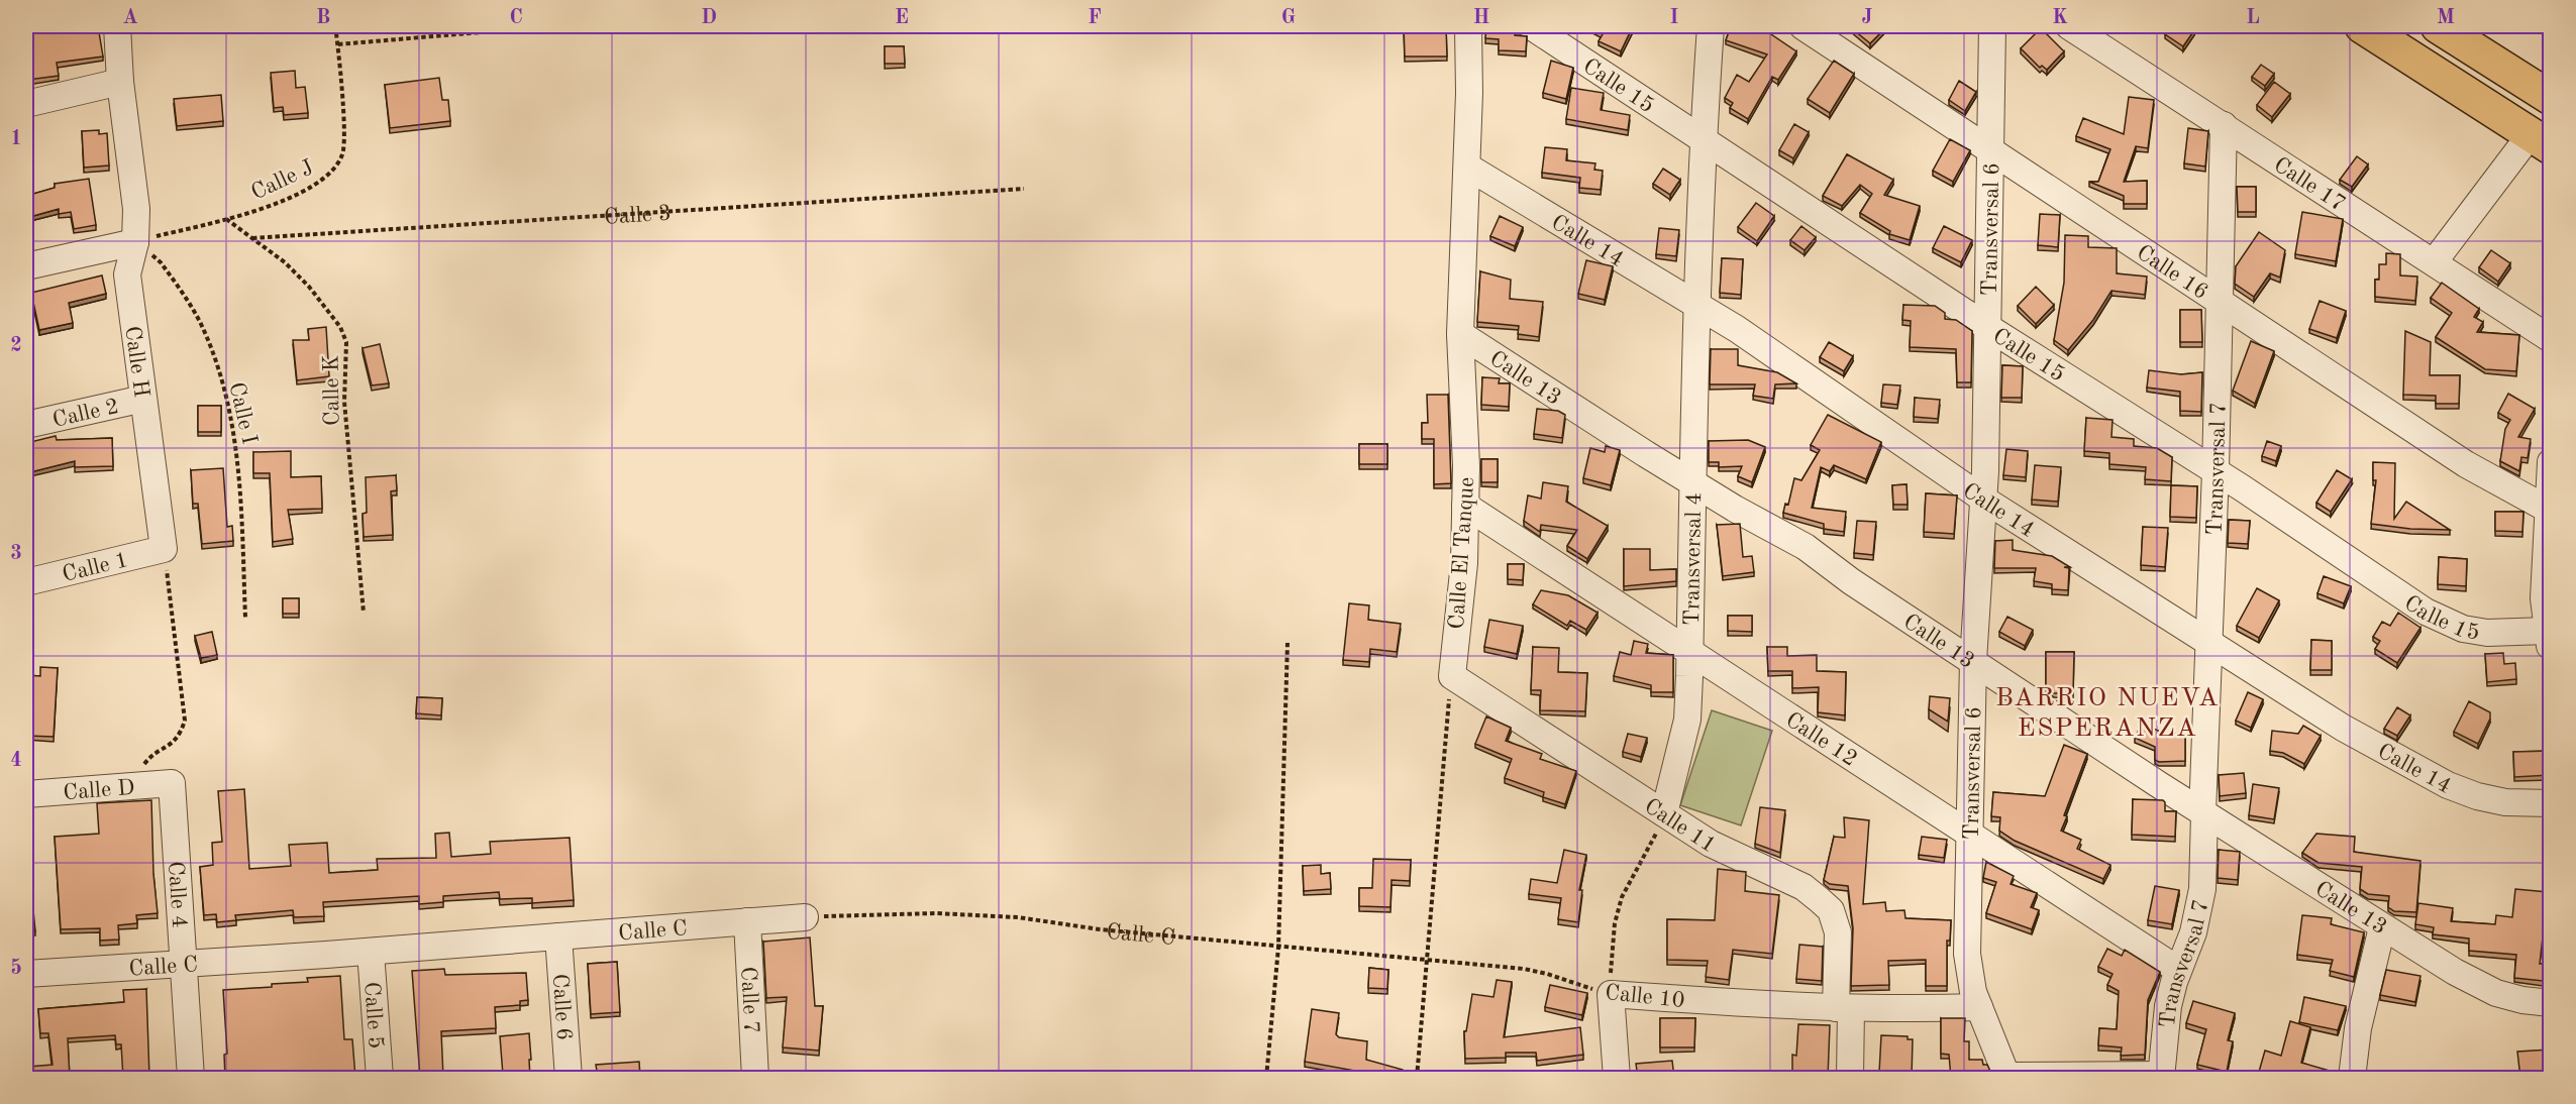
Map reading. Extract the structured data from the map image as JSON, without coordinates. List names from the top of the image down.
{
  "streets": {
    "street": [
      "Calle 15",
      "Calle 17",
      "Transversal 6",
      "Calle 14",
      "Calle 16",
      "Calle H",
      "Calle 13",
      "Calle 2",
      "Transversal 7",
      "Calle El Tanque",
      "Transversal 4",
      "Calle 1",
      "Calle 12",
      "Calle D",
      "Calle 11",
      "Calle 4",
      "Calle C",
      "Calle 10",
      "Calle 7",
      "Calle 6",
      "Calle 5"
    ],
    "path": [
      "Calle J",
      "Calle 3",
      "Calle K",
      "Calle I"
    ]
  },
  "crossings": [
    ["Calle 15", "Transversal 6"],
    ["Calle 15", "Transversal 7"],
    ["Calle 15", "Transversal 4"],
    ["Calle J", "Calle H"],
    ["Calle J", "Calle K"],
    ["Calle J", "Calle I"],
    ["Calle 17", "Transversal 7"],
    ["Calle 3", "Calle K"],
    ["Transversal 6", "Calle 14"],
    ["Transversal 6", "Calle 16"],
    ["Transversal 6", "Calle 13"],
    ["Transversal 6", "Calle 12"],
    ["Transversal 6", "Calle 10"],
    ["Calle 14", "Transversal 7"],
    ["Calle 14", "Calle El Tanque"],
    ["Calle 14", "Transversal 4"],
    ["Calle 16", "Transversal 7"],
    ["Calle H", "Calle 2"],
    ["Calle H", "Calle I"],
    ["Calle H", "Calle 1"],
    ["Calle 13", "Transversal 7"],
    ["Calle 13", "Calle El Tanque"],
    ["Calle 13", "Transversal 4"],
    ["Transversal 7", "Calle 12"],
    ["Calle El Tanque", "Calle 12"],
    ["Calle El Tanque", "Calle 11"],
    ["Transversal 4", "Calle 12"],
    ["Transversal 4", "Calle 11"],
    ["Calle D", "Calle 4"],
    ["Calle 11", "Calle 10"],
    ["Calle 4", "Calle C"],
    ["Calle C", "Calle 10"],
    ["Calle C", "Calle 7"],
    ["Calle C", "Calle 6"],
    ["Calle C", "Calle 5"]
  ],
  "districts": ["BARRIO NUEVA ESPERANZA"],
  "grid": {
    "columns": [
      "A",
      "B",
      "C",
      "D",
      "E",
      "F",
      "G",
      "H",
      "I",
      "J",
      "K",
      "L",
      "M"
    ],
    "rows": [
      "1",
      "2",
      "3",
      "4",
      "5"
    ]
  }
}
